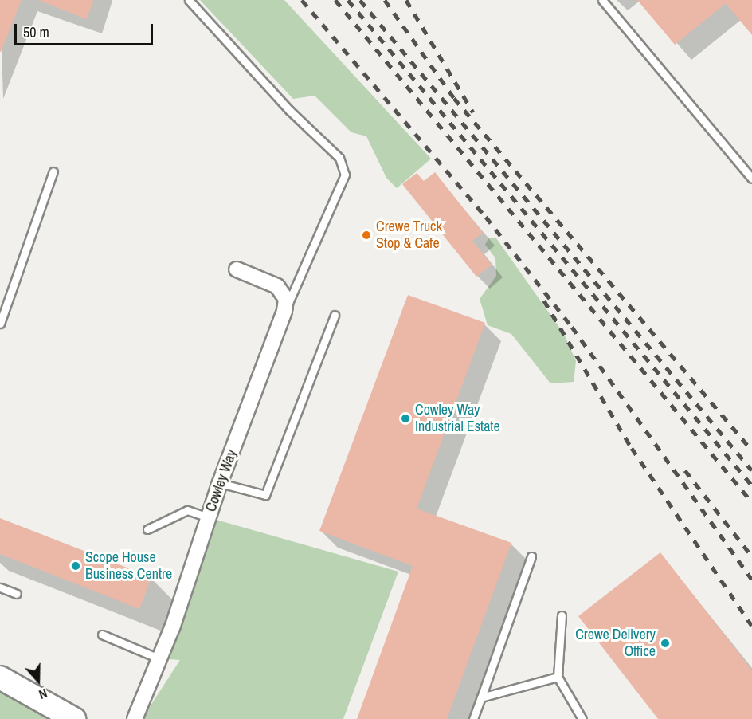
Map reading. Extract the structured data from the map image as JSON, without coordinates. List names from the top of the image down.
{
  "streets": {
    "street": ["Cowley Way"]
  },
  "places": [
    "Crewe Truck Stop & Cafe",
    "Cowley Way Industrial Estate",
    "Scope House Business Centre",
    "Crewe Delivery Office"
  ],
  "scale_bar": "50 m",
  "north": "bottom"
}
